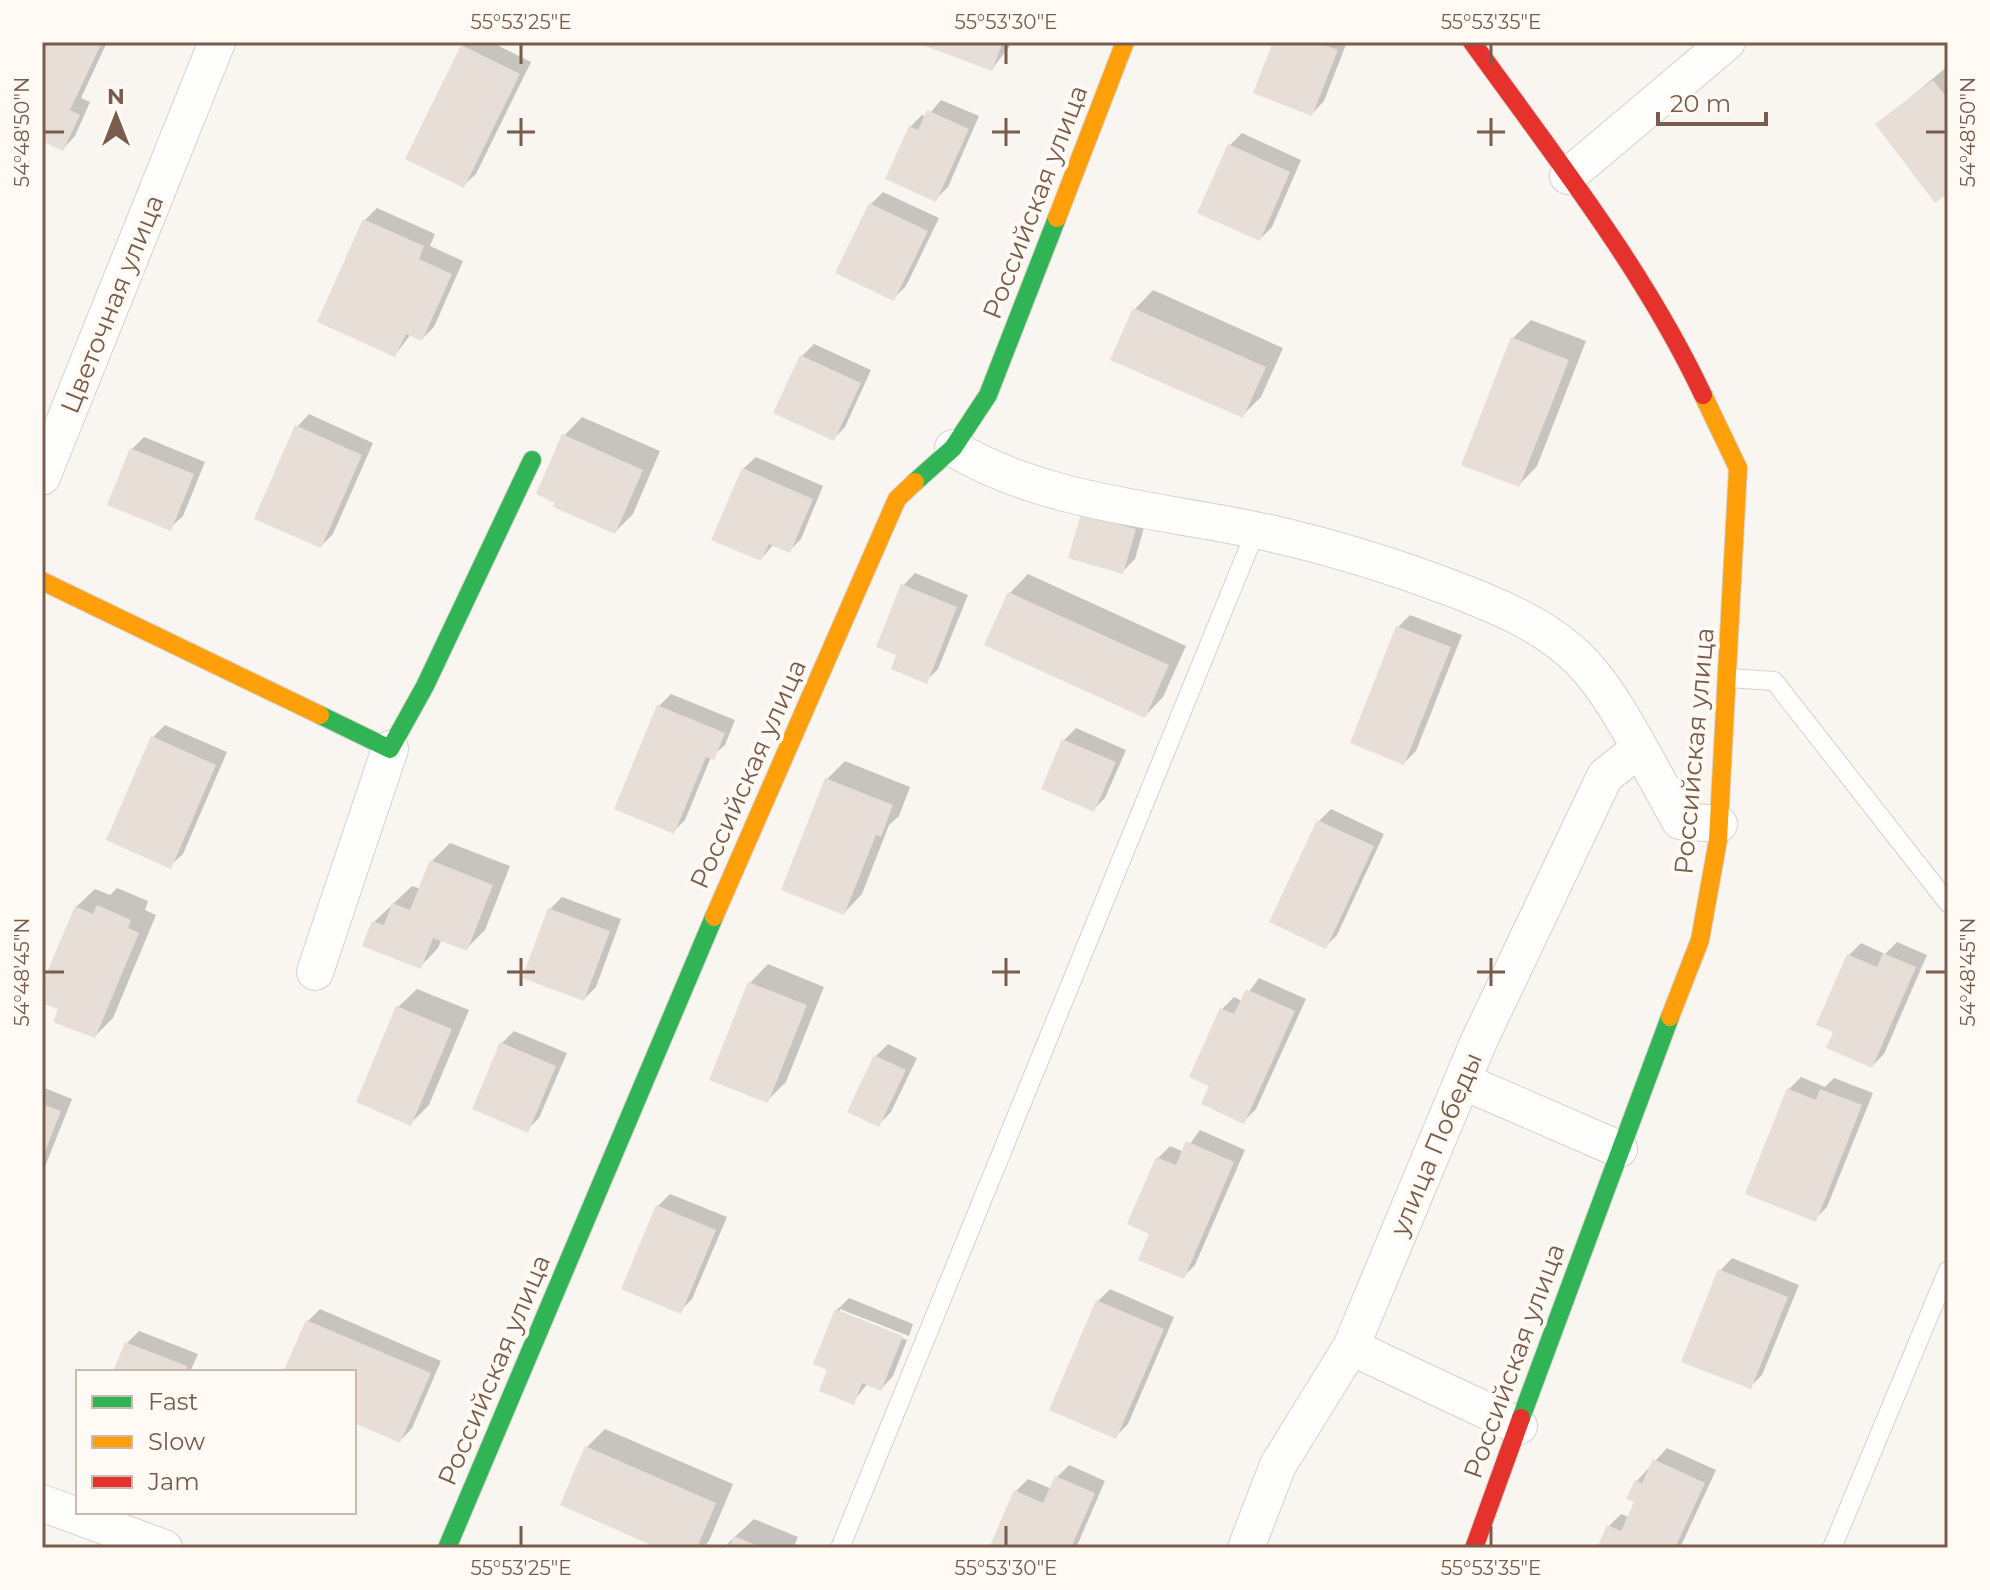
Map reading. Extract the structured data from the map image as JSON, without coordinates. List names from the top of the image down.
{
  "streets": {
    "street": ["Российская улица", "Цветочная улица", "улица Победы"]
  },
  "legend": ["Fast", "Slow", "Jam"],
  "scale_bar": "20 m",
  "north": "top",
  "coordinates": [
    "55°53'25\"E",
    "55°53'30\"E",
    "55°53'35\"E",
    "54°48'50\"N",
    "54°48'45\"N"
  ]
}
